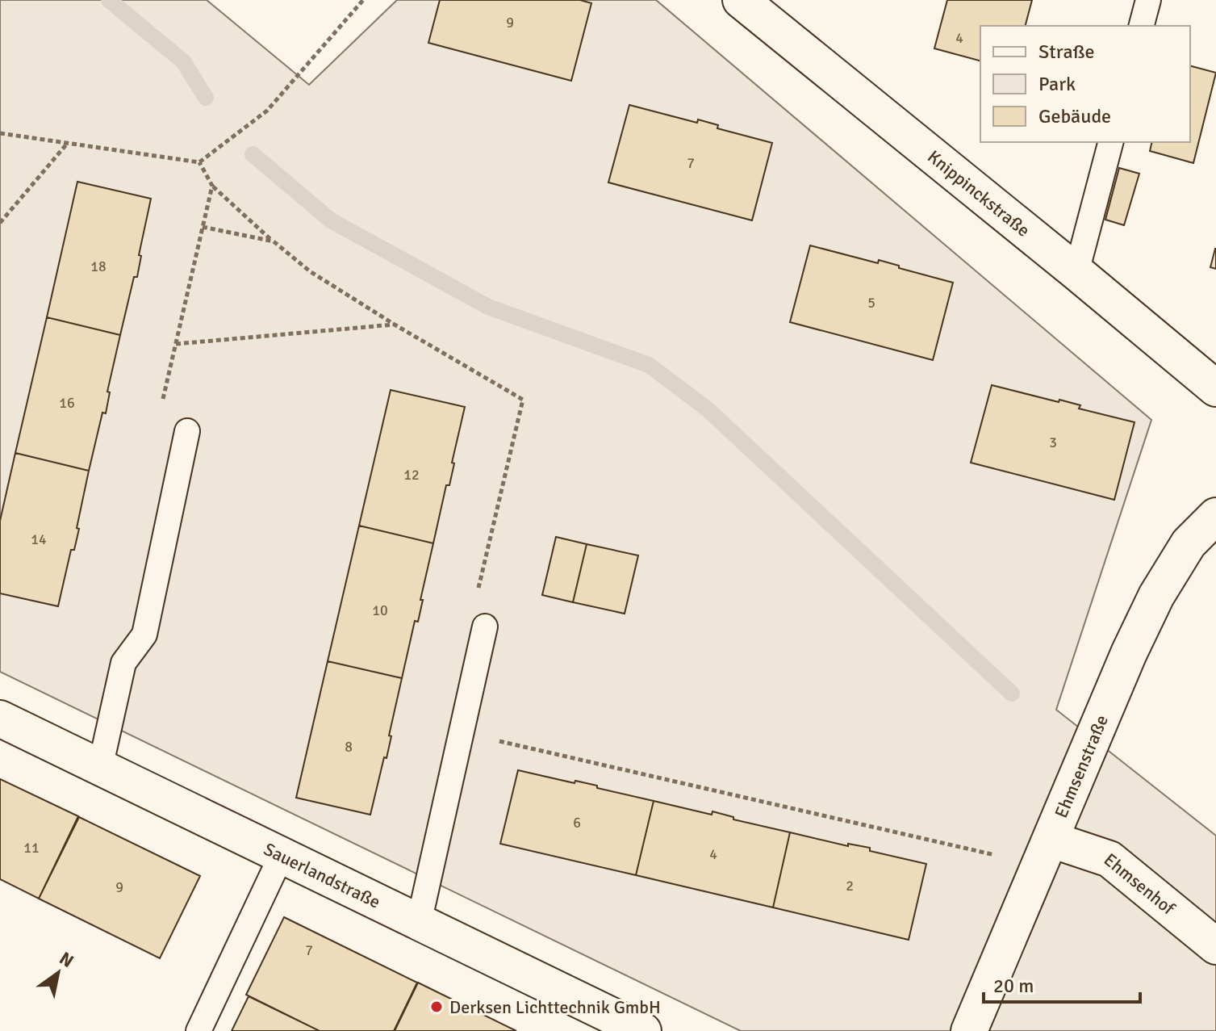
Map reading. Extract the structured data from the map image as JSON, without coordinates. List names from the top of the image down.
{
  "streets": {
    "street": [
      "Knippinckstraße",
      "Ehmsenstraße",
      "Sauerlandstraße",
      "Ehmsenhof"
    ]
  },
  "crossings": [
    ["Ehmsenstraße", "Ehmsenhof"]
  ],
  "places": ["Derksen Lichttechnik GmbH"],
  "house_numbers": [
    "9",
    "4",
    "7",
    "18",
    "5",
    "16",
    "3",
    "12",
    "14",
    "10",
    "8",
    "6",
    "11",
    "4",
    "2",
    "9",
    "7"
  ],
  "legend": ["Straße", "Park", "Gebäude"],
  "scale_bar": "20 m",
  "north": "top right"
}
